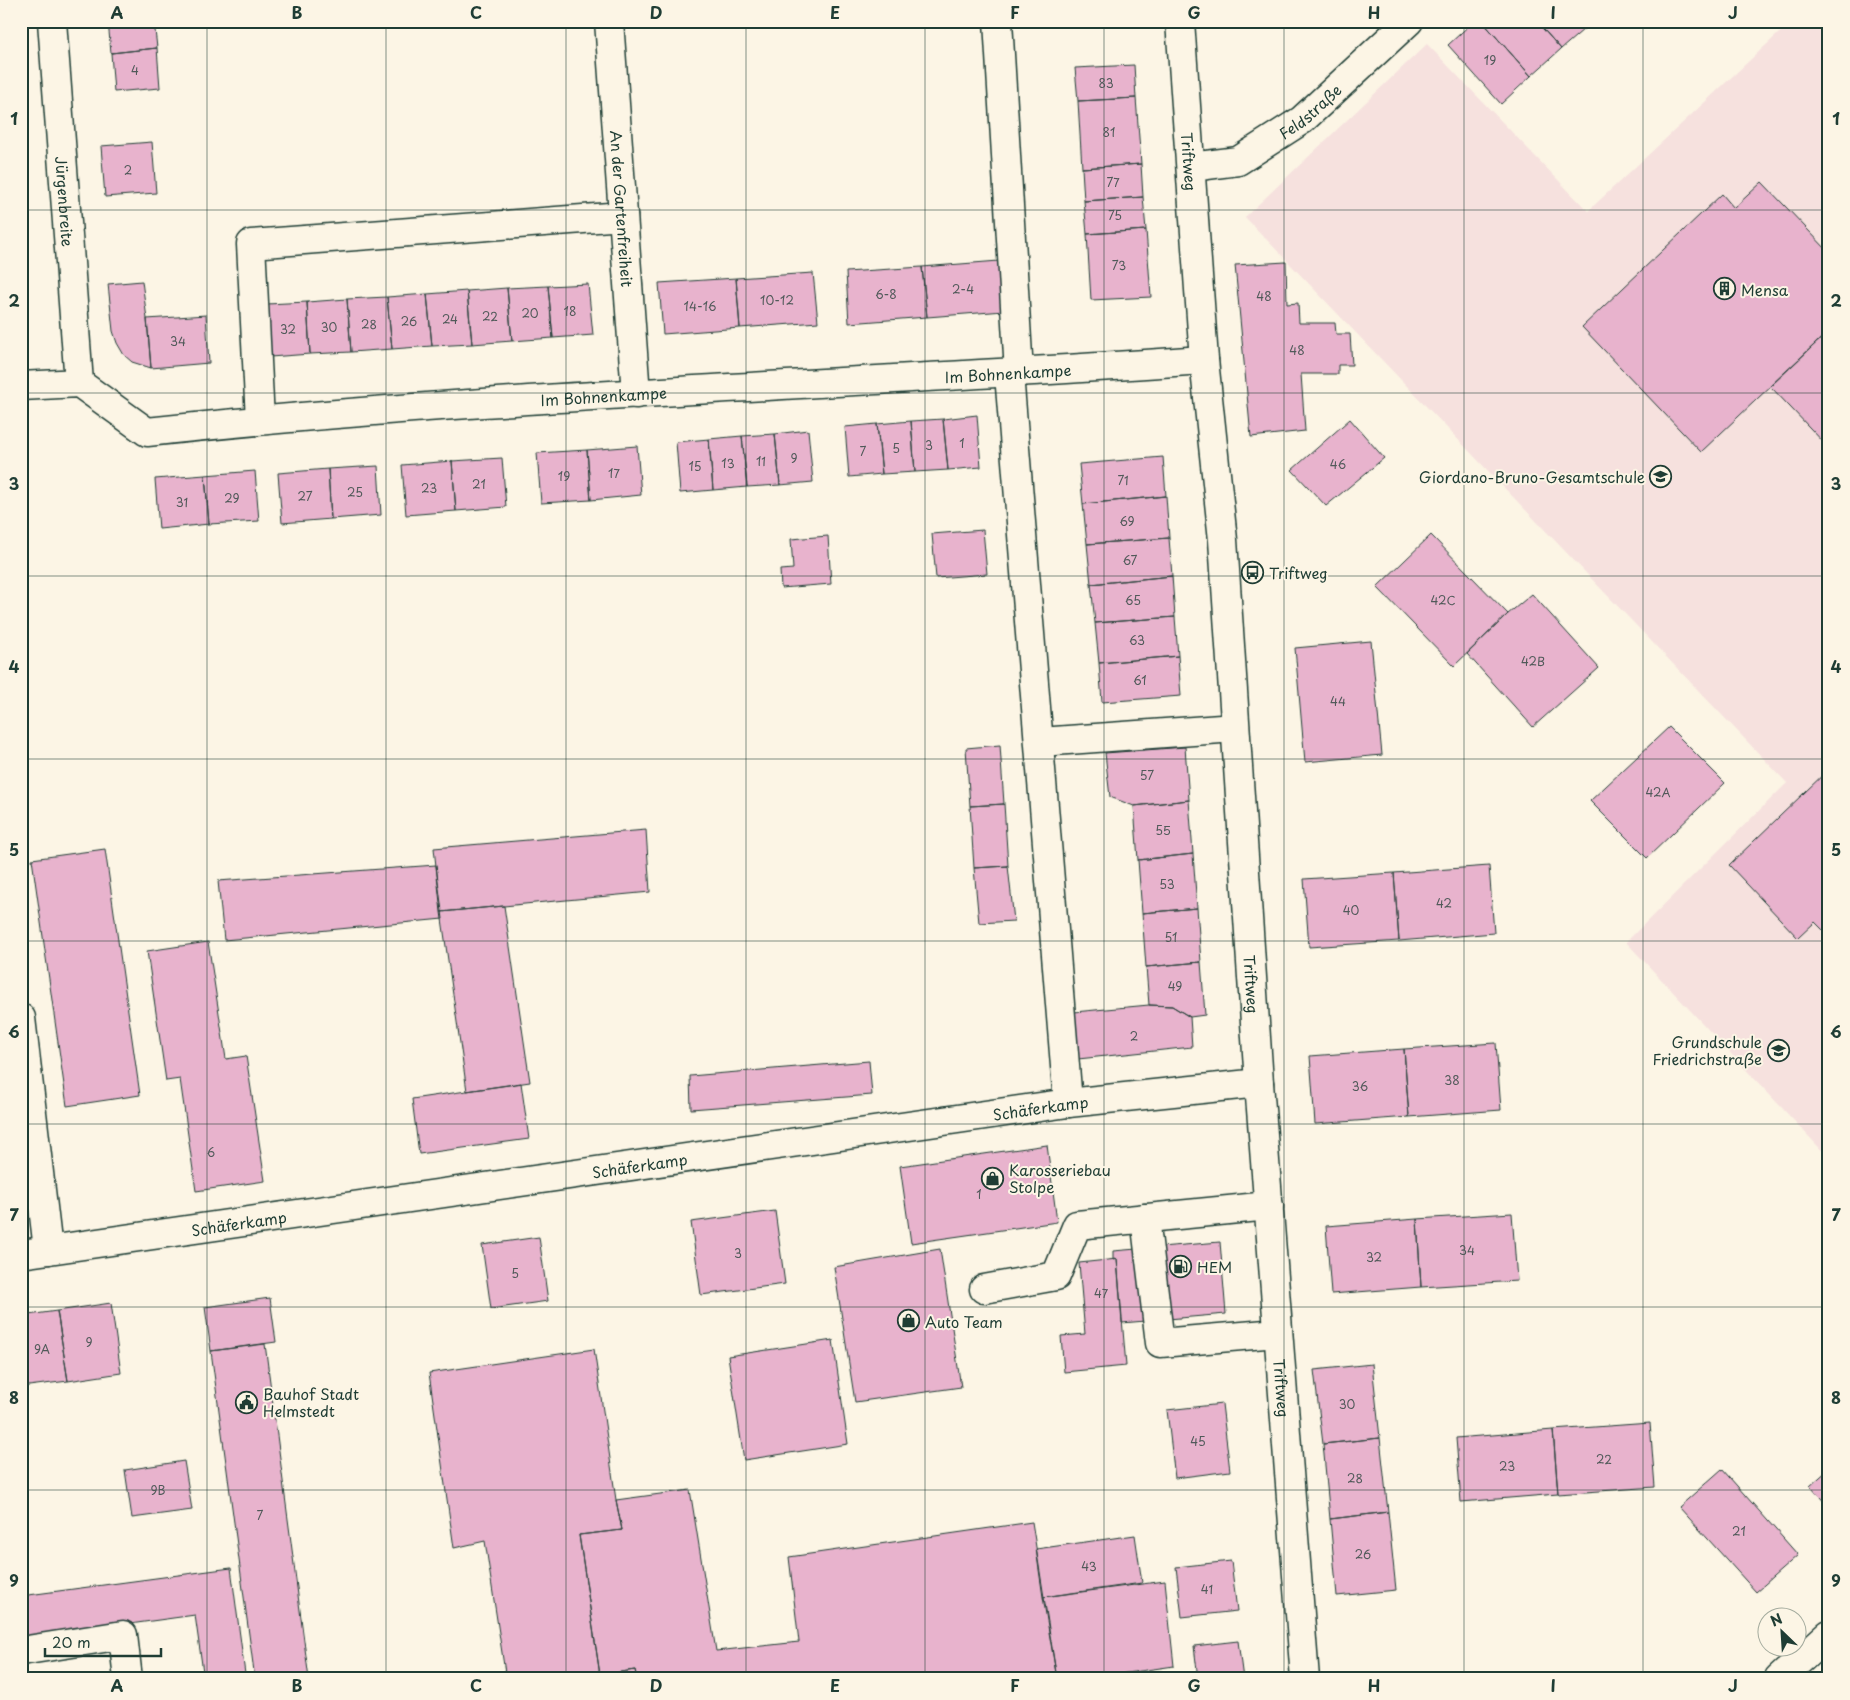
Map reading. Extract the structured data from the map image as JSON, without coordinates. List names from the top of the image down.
{
  "streets": {
    "street": [
      "Feldstraße",
      "Triftweg",
      "Jürgenbreite",
      "An der Gartenfreiheit",
      "Im Bohnenkampe",
      "Schäferkamp"
    ]
  },
  "crossings": [
    ["Feldstraße", "Triftweg"],
    ["Triftweg", "Im Bohnenkampe"],
    ["Triftweg", "Schäferkamp"],
    ["Jürgenbreite", "Im Bohnenkampe"],
    ["An der Gartenfreiheit", "Im Bohnenkampe"]
  ],
  "places": {
    "building": ["Mensa"],
    "school or university": ["Giordano-Bruno-Gesamtschule", "Grundschule Friedrichstraße"],
    "bus stop": ["Triftweg"],
    "shop": ["Karosseriebau Stolpe", "Auto Team"],
    "fuel station": ["HEM"],
    "public building": ["Bauhof Stadt Helmstedt"]
  },
  "house_numbers": [
    "19",
    "4",
    "83",
    "81",
    "2",
    "77",
    "75",
    "73",
    "2-4",
    "6-8",
    "48",
    "10-12",
    "14-16",
    "18",
    "20",
    "22",
    "24",
    "26",
    "28",
    "30",
    "32",
    "34",
    "48",
    "1",
    "3",
    "5",
    "7",
    "9",
    "11",
    "13",
    "46",
    "15",
    "17",
    "19",
    "71",
    "21",
    "23",
    "25",
    "27",
    "29",
    "31",
    "69",
    "67",
    "65",
    "42C",
    "63",
    "42B",
    "61",
    "44",
    "57",
    "42A",
    "55",
    "53",
    "42",
    "40",
    "51",
    "49",
    "2",
    "38",
    "36",
    "6",
    "1",
    "34",
    "3",
    "32",
    "5",
    "47",
    "9",
    "9A",
    "30",
    "45",
    "22",
    "23",
    "28",
    "9B",
    "7",
    "21",
    "26",
    "43",
    "41"
  ],
  "scale_bar": "20 m",
  "north": "top left",
  "grid": {
    "columns": [
      "A",
      "B",
      "C",
      "D",
      "E",
      "F",
      "G",
      "H",
      "I",
      "J"
    ],
    "rows": [
      "1",
      "2",
      "3",
      "4",
      "5",
      "6",
      "7",
      "8",
      "9"
    ]
  }
}
